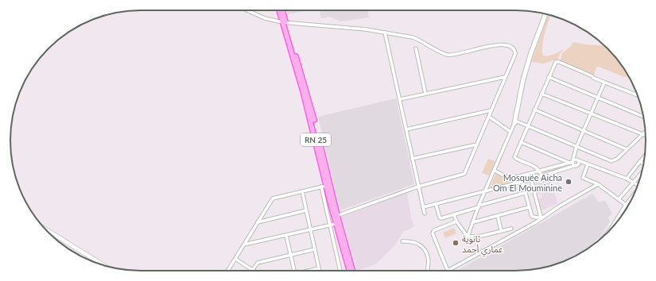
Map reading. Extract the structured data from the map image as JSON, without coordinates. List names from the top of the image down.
{
  "streets": {
    "main road": ["RN 25"]
  },
  "places": ["Mosquée Aicha Om El Mouminine", "ثانوية عماري أحمد"]
}
